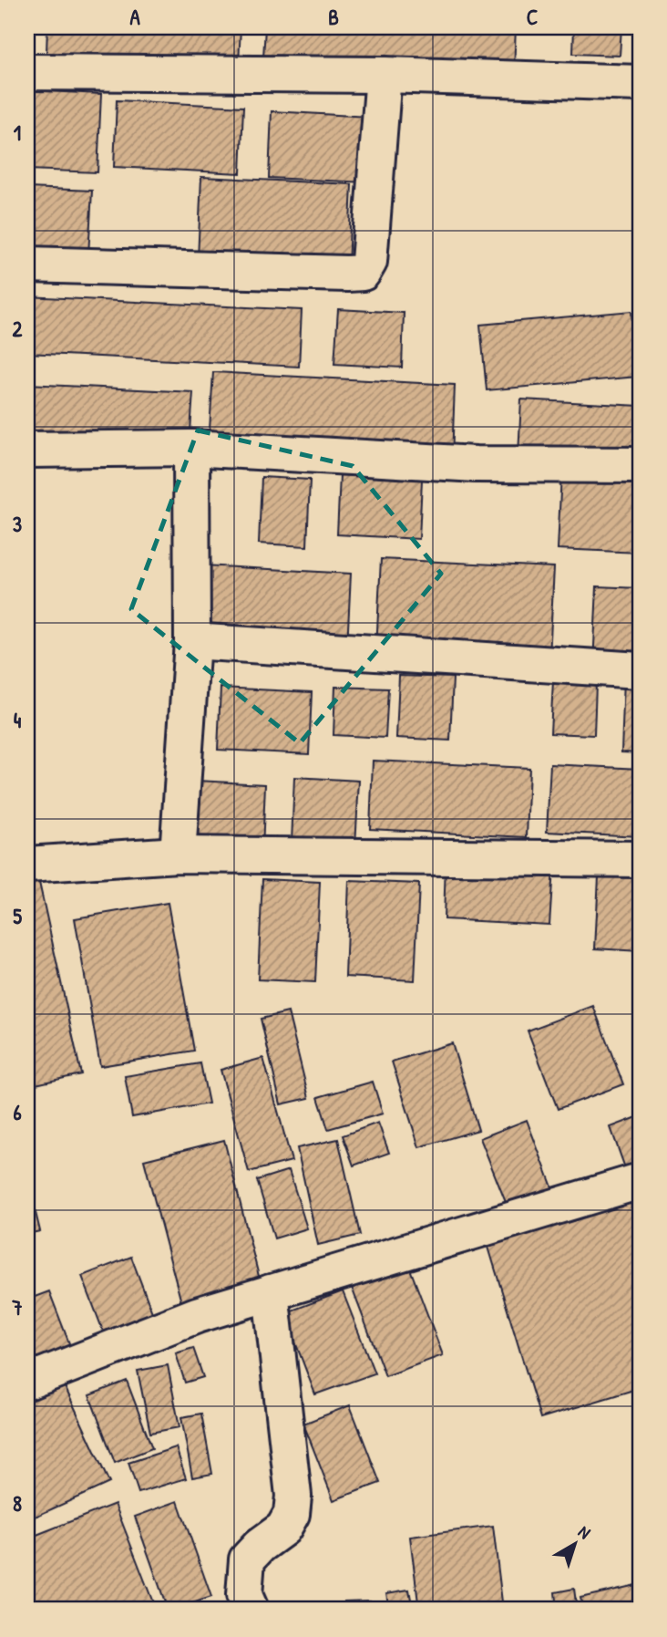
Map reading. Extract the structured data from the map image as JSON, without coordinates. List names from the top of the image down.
{
  "north": "top right",
  "grid": {
    "columns": ["A", "B", "C"],
    "rows": [
      "1",
      "2",
      "3",
      "4",
      "5",
      "6",
      "7",
      "8"
    ]
  }
}
